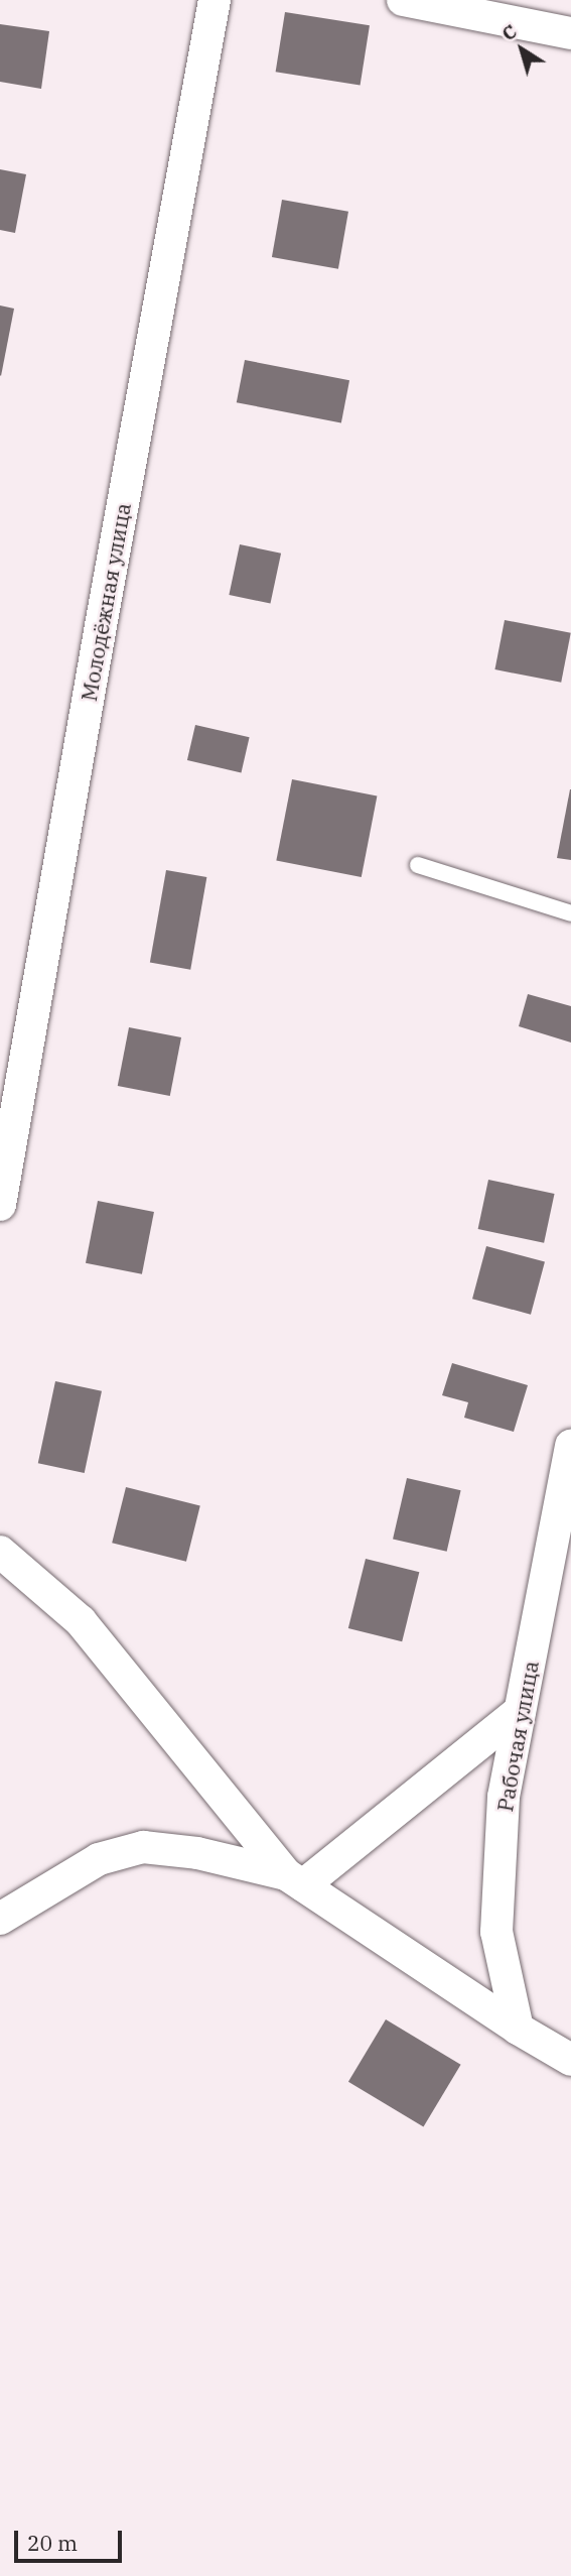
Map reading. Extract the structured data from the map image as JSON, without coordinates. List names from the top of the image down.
{
  "streets": {
    "street": ["Молодёжная улица", "Рабочая улица"]
  },
  "scale_bar": "20 m",
  "north": "top left"
}
